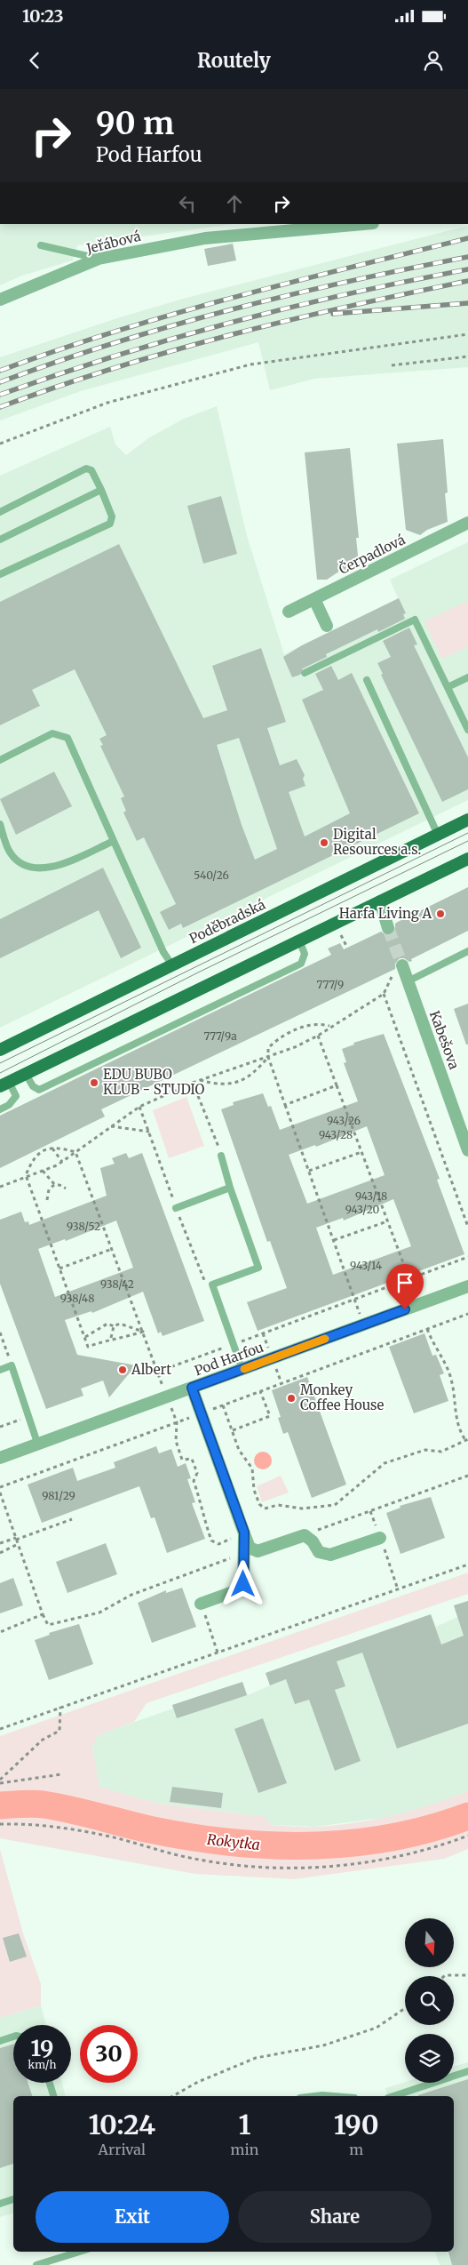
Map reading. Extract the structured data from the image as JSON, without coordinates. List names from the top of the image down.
{
  "streets": {
    "main road": ["Poděbradská"],
    "street": [
      "Jeřábová",
      "Čerpadlová",
      "Kabešova",
      "Pod Harfou"
    ]
  },
  "water": ["Rokytka"],
  "places": [
    "Digital Resources a.s.",
    "Harfa Living A",
    "EDU BUBO KLUB - STUDIO",
    "Albert",
    "Monkey Coffee House"
  ],
  "house_numbers": [
    "540/26",
    "777/9",
    "777/9a",
    "943/26",
    "943/28",
    "943/18",
    "943/20",
    "938/52",
    "943/14",
    "938/42",
    "938/48",
    "981/29"
  ],
  "north": "bottom",
  "page": {
    "status": "10:23",
    "header": "Routely",
    "turn": ["90 m", "Pod Harfou"],
    "speed": "19 km/h",
    "limit": "30",
    "eta": [
      "10:24",
      "Arrival",
      "1",
      "min",
      "190",
      "m"
    ],
    "buttons": ["Exit", "Share"]
  }
}
